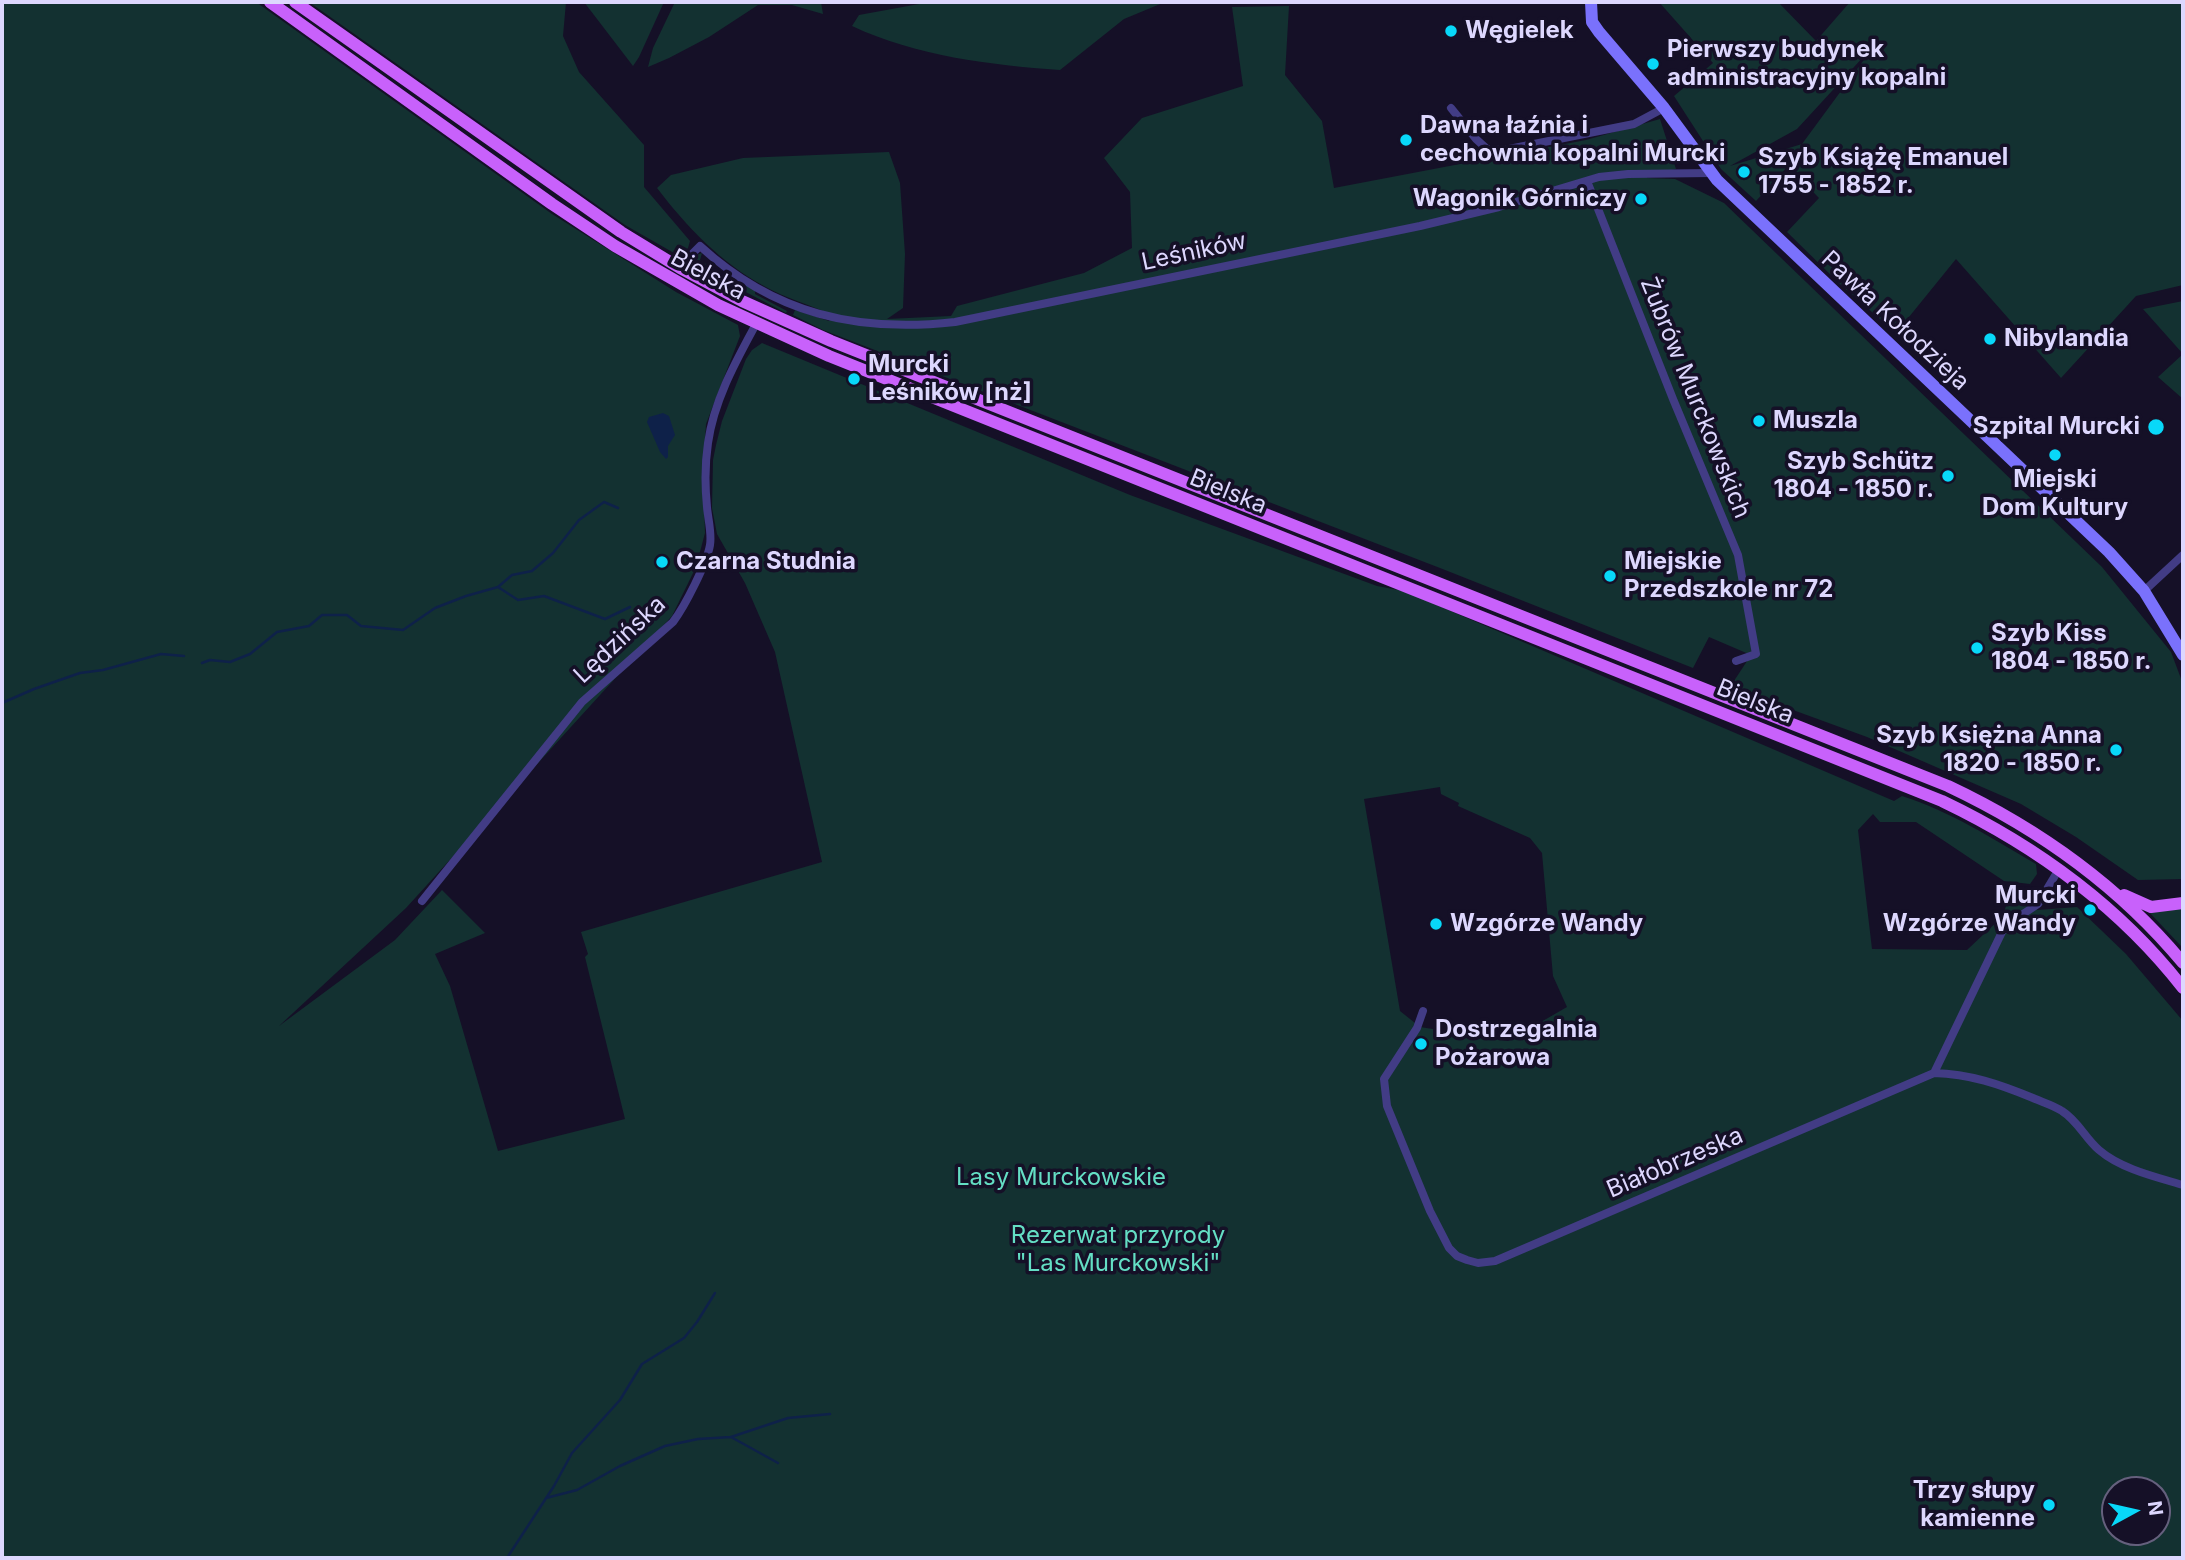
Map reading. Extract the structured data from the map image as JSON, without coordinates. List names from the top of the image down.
{
  "streets": {
    "main road": ["Bielska"],
    "street": [
      "Leśników",
      "Pawła Kołodzieja",
      "Żubrów Murckowskich",
      "Lędzińska",
      "Białobrzeska"
    ]
  },
  "crossings": [
    ["Leśników", "Bielska"],
    ["Leśników", "Pawła Kołodzieja"],
    ["Leśników", "Żubrów Murckowskich"],
    ["Bielska", "Lędzińska"]
  ],
  "parks": ["Lasy Murckowskie", "Rezerwat przyrody \"Las Murckowski\""],
  "places": [
    "Węgielek",
    "Pierwszy budynek administracyjny kopalni",
    "Dawna łaźnia i cechownia kopalni Murcki",
    "Szyb Książę Emanuel 1755 - 1852 r.",
    "Wagonik Górniczy",
    "Nibylandia",
    "Murcki Leśników [nż]",
    "Muszla",
    "Szpital Murcki",
    "Miejski Dom Kultury",
    "Szyb Schütz 1804 - 1850 r.",
    "Czarna Studnia",
    "Miejskie Przedszkole nr 72",
    "Szyb Kiss 1804 - 1850 r.",
    "Szyb Księżna Anna 1820 - 1850 r.",
    "Murcki Wzgórze Wandy",
    "Wzgórze Wandy",
    "Dostrzegalnia Pożarowa",
    "Trzy słupy kamienne"
  ],
  "north": "right"
}
